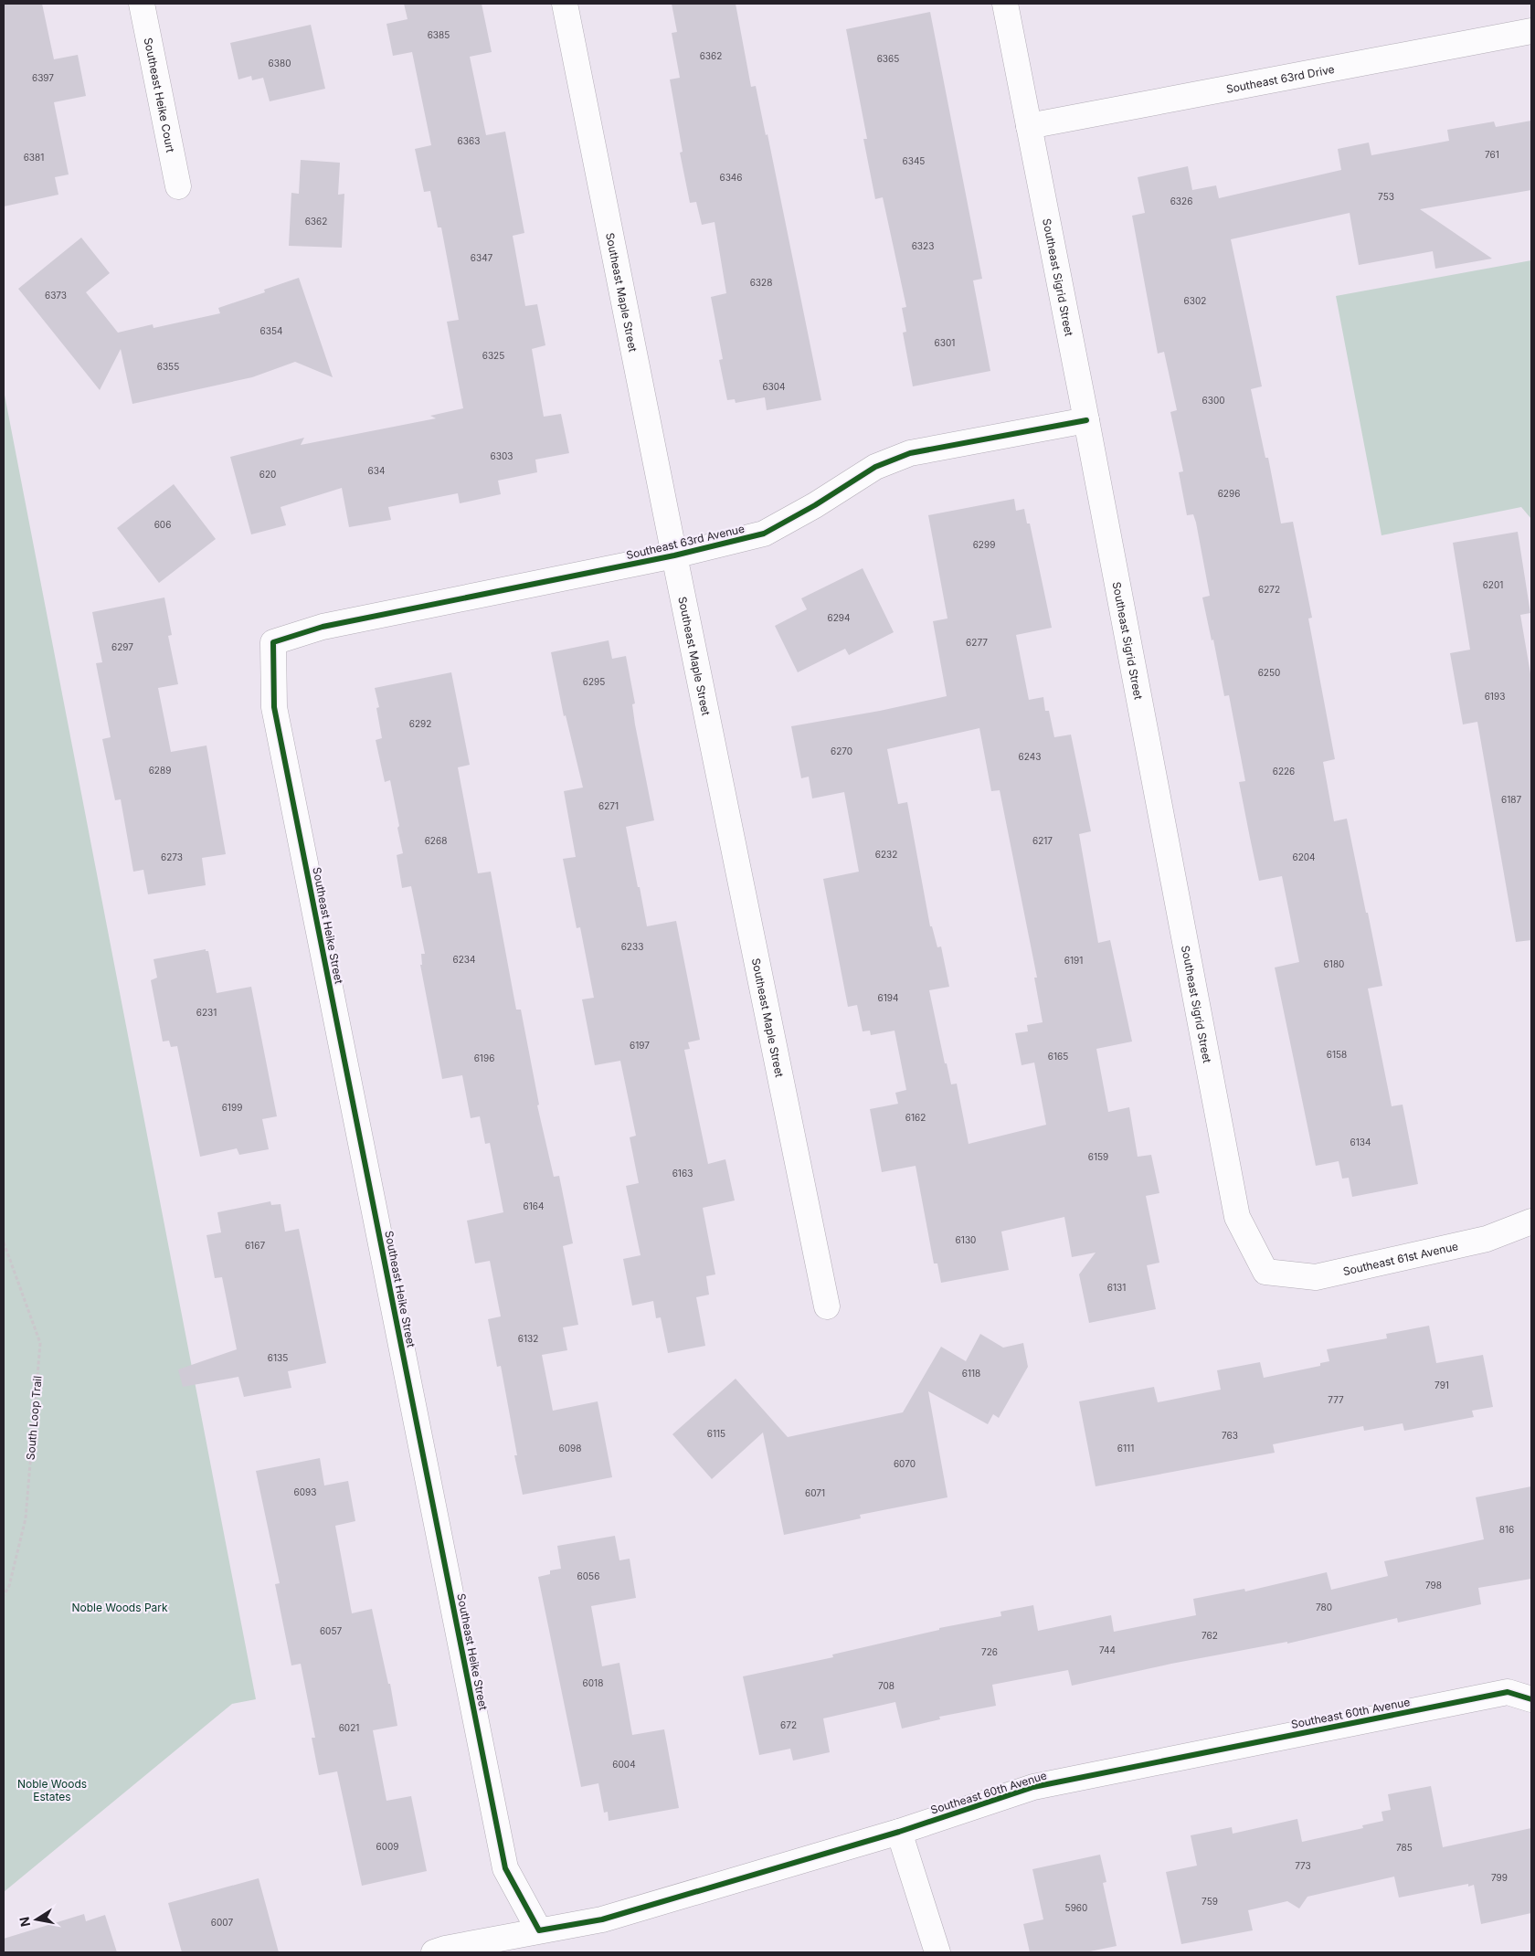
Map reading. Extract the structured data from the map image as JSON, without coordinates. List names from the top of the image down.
{
  "streets": {
    "street": [
      "Southeast 63rd Drive",
      "Southeast Heike Court",
      "Southeast Sigrid Street",
      "Southeast Maple Street",
      "Southeast 63rd Avenue",
      "Southeast Heike Street",
      "Southeast 61st Avenue",
      "Southeast 60th Avenue"
    ],
    "path": ["South Loop Trail"]
  },
  "crossings": [
    ["Southeast 63rd Drive", "Southeast Sigrid Street"],
    ["Southeast Sigrid Street", "Southeast 63rd Avenue"],
    ["Southeast Sigrid Street", "Southeast 61st Avenue"],
    ["Southeast Maple Street", "Southeast 63rd Avenue"],
    ["Southeast 63rd Avenue", "Southeast Heike Street"],
    ["Southeast Heike Street", "Southeast 60th Avenue"]
  ],
  "parks": ["Noble Woods Park", "Noble Woods Estates"],
  "house_numbers": [
    "6385",
    "6362",
    "6365",
    "6380",
    "6397",
    "6363",
    "761",
    "6381",
    "6345",
    "6346",
    "753",
    "6326",
    "6362",
    "6323",
    "6347",
    "6328",
    "6373",
    "6302",
    "6354",
    "6301",
    "6325",
    "6355",
    "6304",
    "6300",
    "6303",
    "634",
    "620",
    "6296",
    "606",
    "6299",
    "6201",
    "6272",
    "6294",
    "6277",
    "6297",
    "6250",
    "6295",
    "6193",
    "6292",
    "6270",
    "6243",
    "6289",
    "6226",
    "6187",
    "6271",
    "6268",
    "6217",
    "6232",
    "6273",
    "6204",
    "6233",
    "6234",
    "6191",
    "6180",
    "6194",
    "6231",
    "6197",
    "6158",
    "6165",
    "6196",
    "6199",
    "6162",
    "6134",
    "6159",
    "6163",
    "6164",
    "6130",
    "6167",
    "6131",
    "6132",
    "6135",
    "6118",
    "791",
    "777",
    "6115",
    "763",
    "6098",
    "6111",
    "6070",
    "6093",
    "6071",
    "816",
    "6056",
    "798",
    "780",
    "6057",
    "762",
    "744",
    "726",
    "6018",
    "708",
    "672",
    "6021",
    "6004",
    "6009",
    "785",
    "773",
    "799",
    "759",
    "5960",
    "6007"
  ],
  "north": "left"
}
